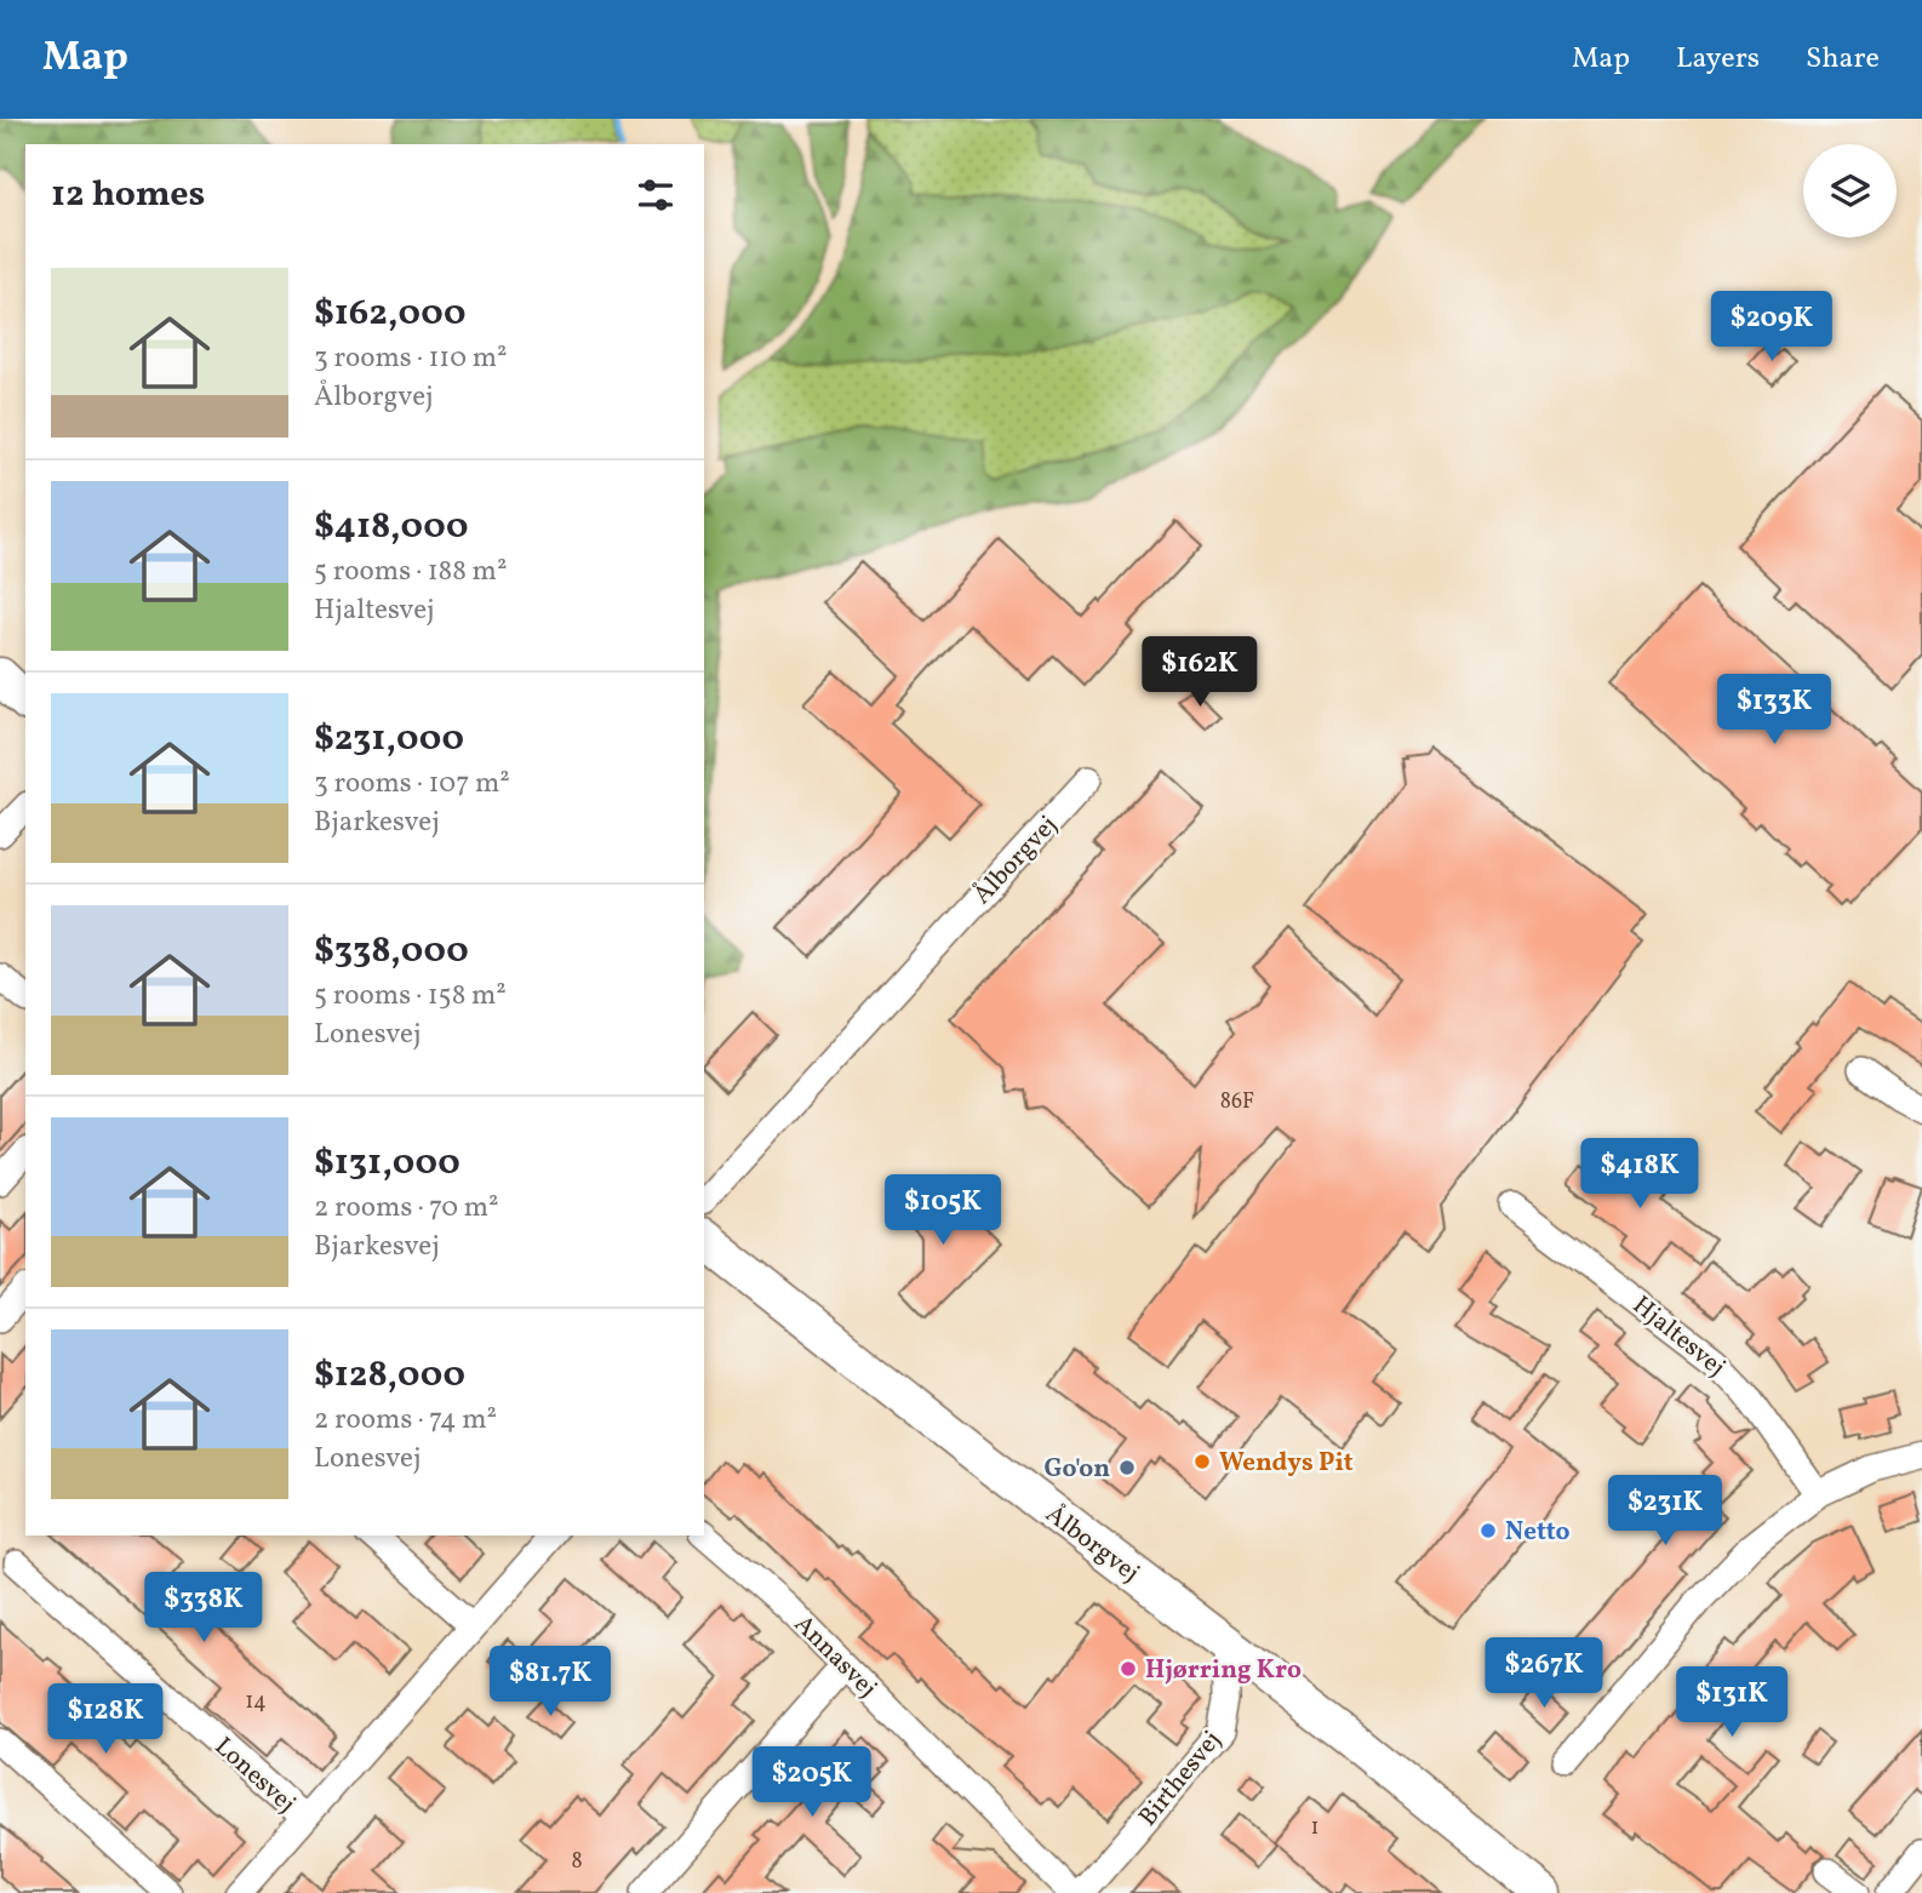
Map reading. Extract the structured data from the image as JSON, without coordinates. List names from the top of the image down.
{
  "streets": {
    "main road": ["Ålborgvej"],
    "street": [
      "Hjaltesvej",
      "Annasvej",
      "Lonesvej",
      "Birthesvej"
    ]
  },
  "crossings": [
    ["Ålborgvej", "Birthesvej"]
  ],
  "places": [
    "Wendys Pit",
    "Go'on",
    "Netto",
    "Hjørring Kro"
  ],
  "house_numbers": [
    "86F",
    "14",
    "1",
    "8"
  ],
  "page": {
    "header": "Map",
    "nav": ["Map", "Layers", "Share"],
    "heading": "12 homes",
    "list": [
      {
        "name": "$162,000",
        "note": "3 rooms · 110 m² · Ålborgvej"
      },
      {
        "name": "$418,000",
        "note": "5 rooms · 188 m² · Hjaltesvej"
      },
      {
        "name": "$231,000",
        "note": "3 rooms · 107 m² · Bjarkesvej"
      },
      {
        "name": "$338,000",
        "note": "5 rooms · 158 m² · Lonesvej"
      },
      {
        "name": "$131,000",
        "note": "2 rooms · 70 m² · Bjarkesvej"
      },
      {
        "name": "$128,000",
        "note": "2 rooms · 74 m² · Lonesvej"
      }
    ],
    "price": [
      "$209K",
      "$162K",
      "$133K",
      "$418K",
      "$105K",
      "$231K",
      "$338K",
      "$267K",
      "$81.7K",
      "$131K",
      "$128K",
      "$205K"
    ]
  }
}
